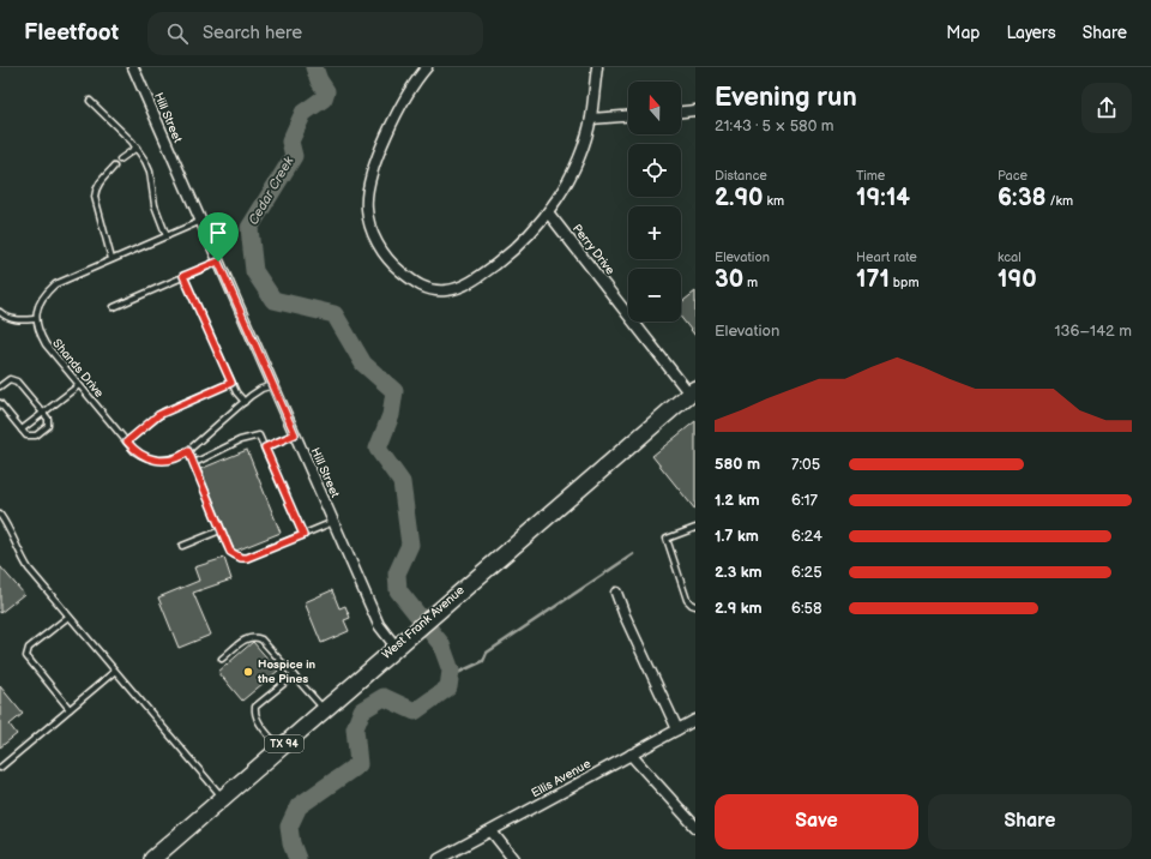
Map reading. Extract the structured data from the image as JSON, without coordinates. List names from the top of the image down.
{
  "streets": {
    "main road": ["West Frank Avenue", "TX 94"],
    "street": ["Hill Street", "Perry Drive", "Ellis Avenue"],
    "lane": ["Shands Drive"]
  },
  "crossings": [
    ["Hill Street", "Shands Drive"],
    ["Hill Street", "West Frank Avenue"],
    ["Perry Drive", "West Frank Avenue"]
  ],
  "water": ["Cedar Creek"],
  "places": ["Hospice in the Pines"],
  "north": "top",
  "page": {
    "header": "Fleetfoot",
    "search": "Search here",
    "nav": ["Map", "Layers", "Share"],
    "heading": ["Evening run", "21:43 · 5 × 580 m"],
    "map_buttons": ["+", "−"],
    "stats": [
      ["Distance", "2.90 km"],
      ["Time", "19:14"],
      ["Pace", "6:38 /km"],
      ["Elevation", "30 m"],
      ["Heart rate", "171 bpm"],
      ["kcal", "190"]
    ],
    "chart": ["Elevation", "136–142 m"],
    "list": [
      {
        "name": "580 m",
        "note": "7:05"
      },
      {
        "name": "1.2 km",
        "note": "6:17"
      },
      {
        "name": "1.7 km",
        "note": "6:24"
      },
      {
        "name": "2.3 km",
        "note": "6:25"
      },
      {
        "name": "2.9 km",
        "note": "6:58"
      }
    ],
    "buttons": ["Save", "Share"]
  }
}
